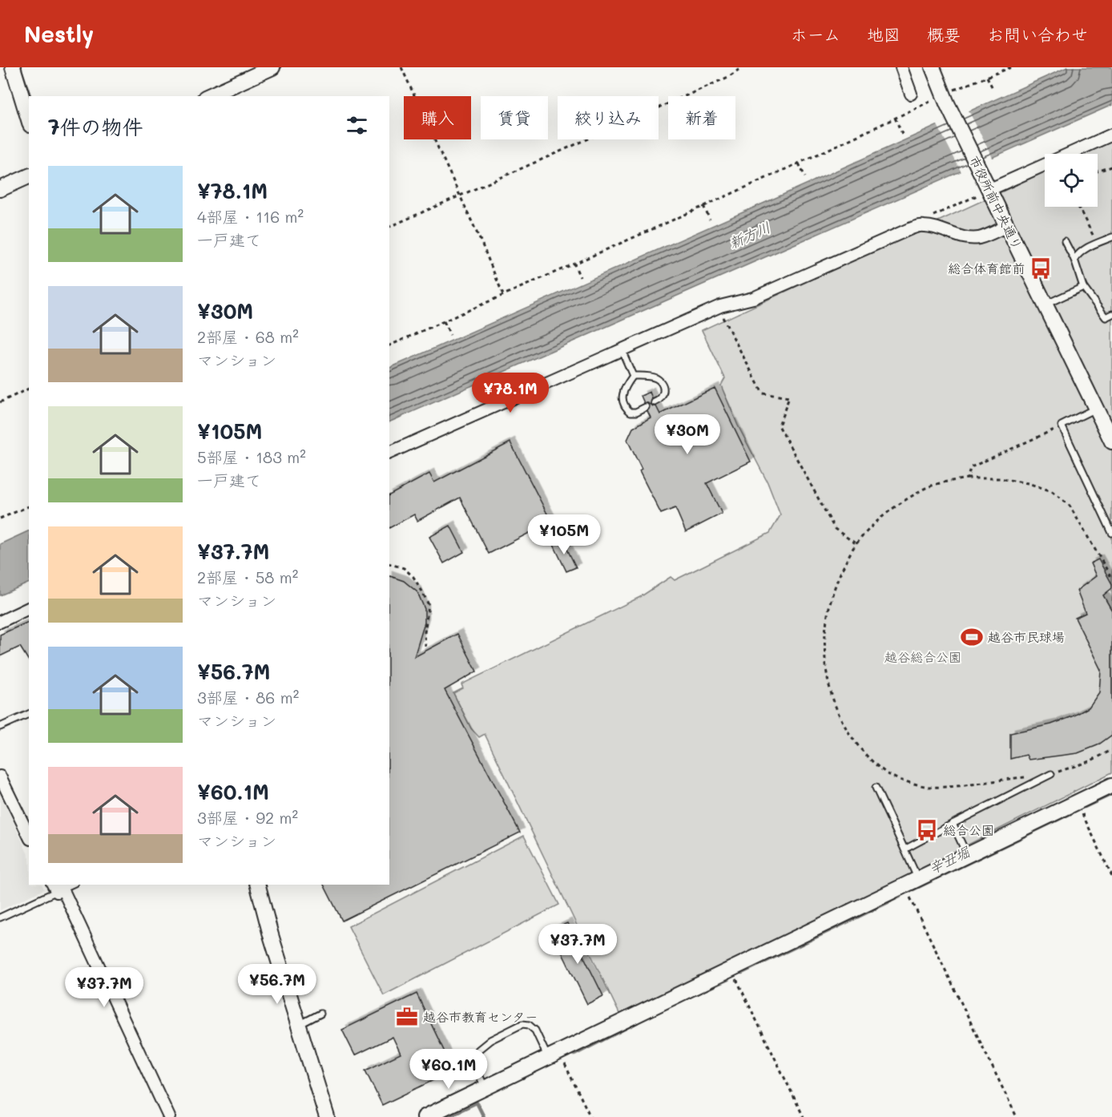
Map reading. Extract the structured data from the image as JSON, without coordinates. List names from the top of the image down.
{
  "streets": {
    "street": ["市役所前中央通り"]
  },
  "water": ["新方川", "辛丑堀"],
  "parks": ["越谷総合公園"],
  "places": {
    "bus stop": ["総合体育館前", "総合公園"],
    "sports": ["越谷市民球場"],
    "office": ["越谷市教育センター"]
  },
  "page": {
    "header": "Nestly",
    "nav": [
      "ホーム",
      "地図",
      "概要",
      "お問い合わせ"
    ],
    "chip": [
      "購入",
      "賃貸",
      "絞り込み",
      "新着"
    ],
    "heading": "7件の物件",
    "list": [
      {
        "name": "¥78.1M",
        "note": "4部屋 · 116 m² · 一戸建て"
      },
      {
        "name": "¥30M",
        "note": "2部屋 · 68 m² · マンション"
      },
      {
        "name": "¥105M",
        "note": "5部屋 · 183 m² · 一戸建て"
      },
      {
        "name": "¥37.7M",
        "note": "2部屋 · 58 m² · マンション"
      },
      {
        "name": "¥56.7M",
        "note": "3部屋 · 86 m² · マンション"
      },
      {
        "name": "¥60.1M",
        "note": "3部屋 · 92 m² · マンション"
      }
    ],
    "price": [
      "¥78.1M",
      "¥30M",
      "¥105M",
      "¥37.7M",
      "¥56.7M",
      "¥37.7M",
      "¥60.1M"
    ]
  }
}
